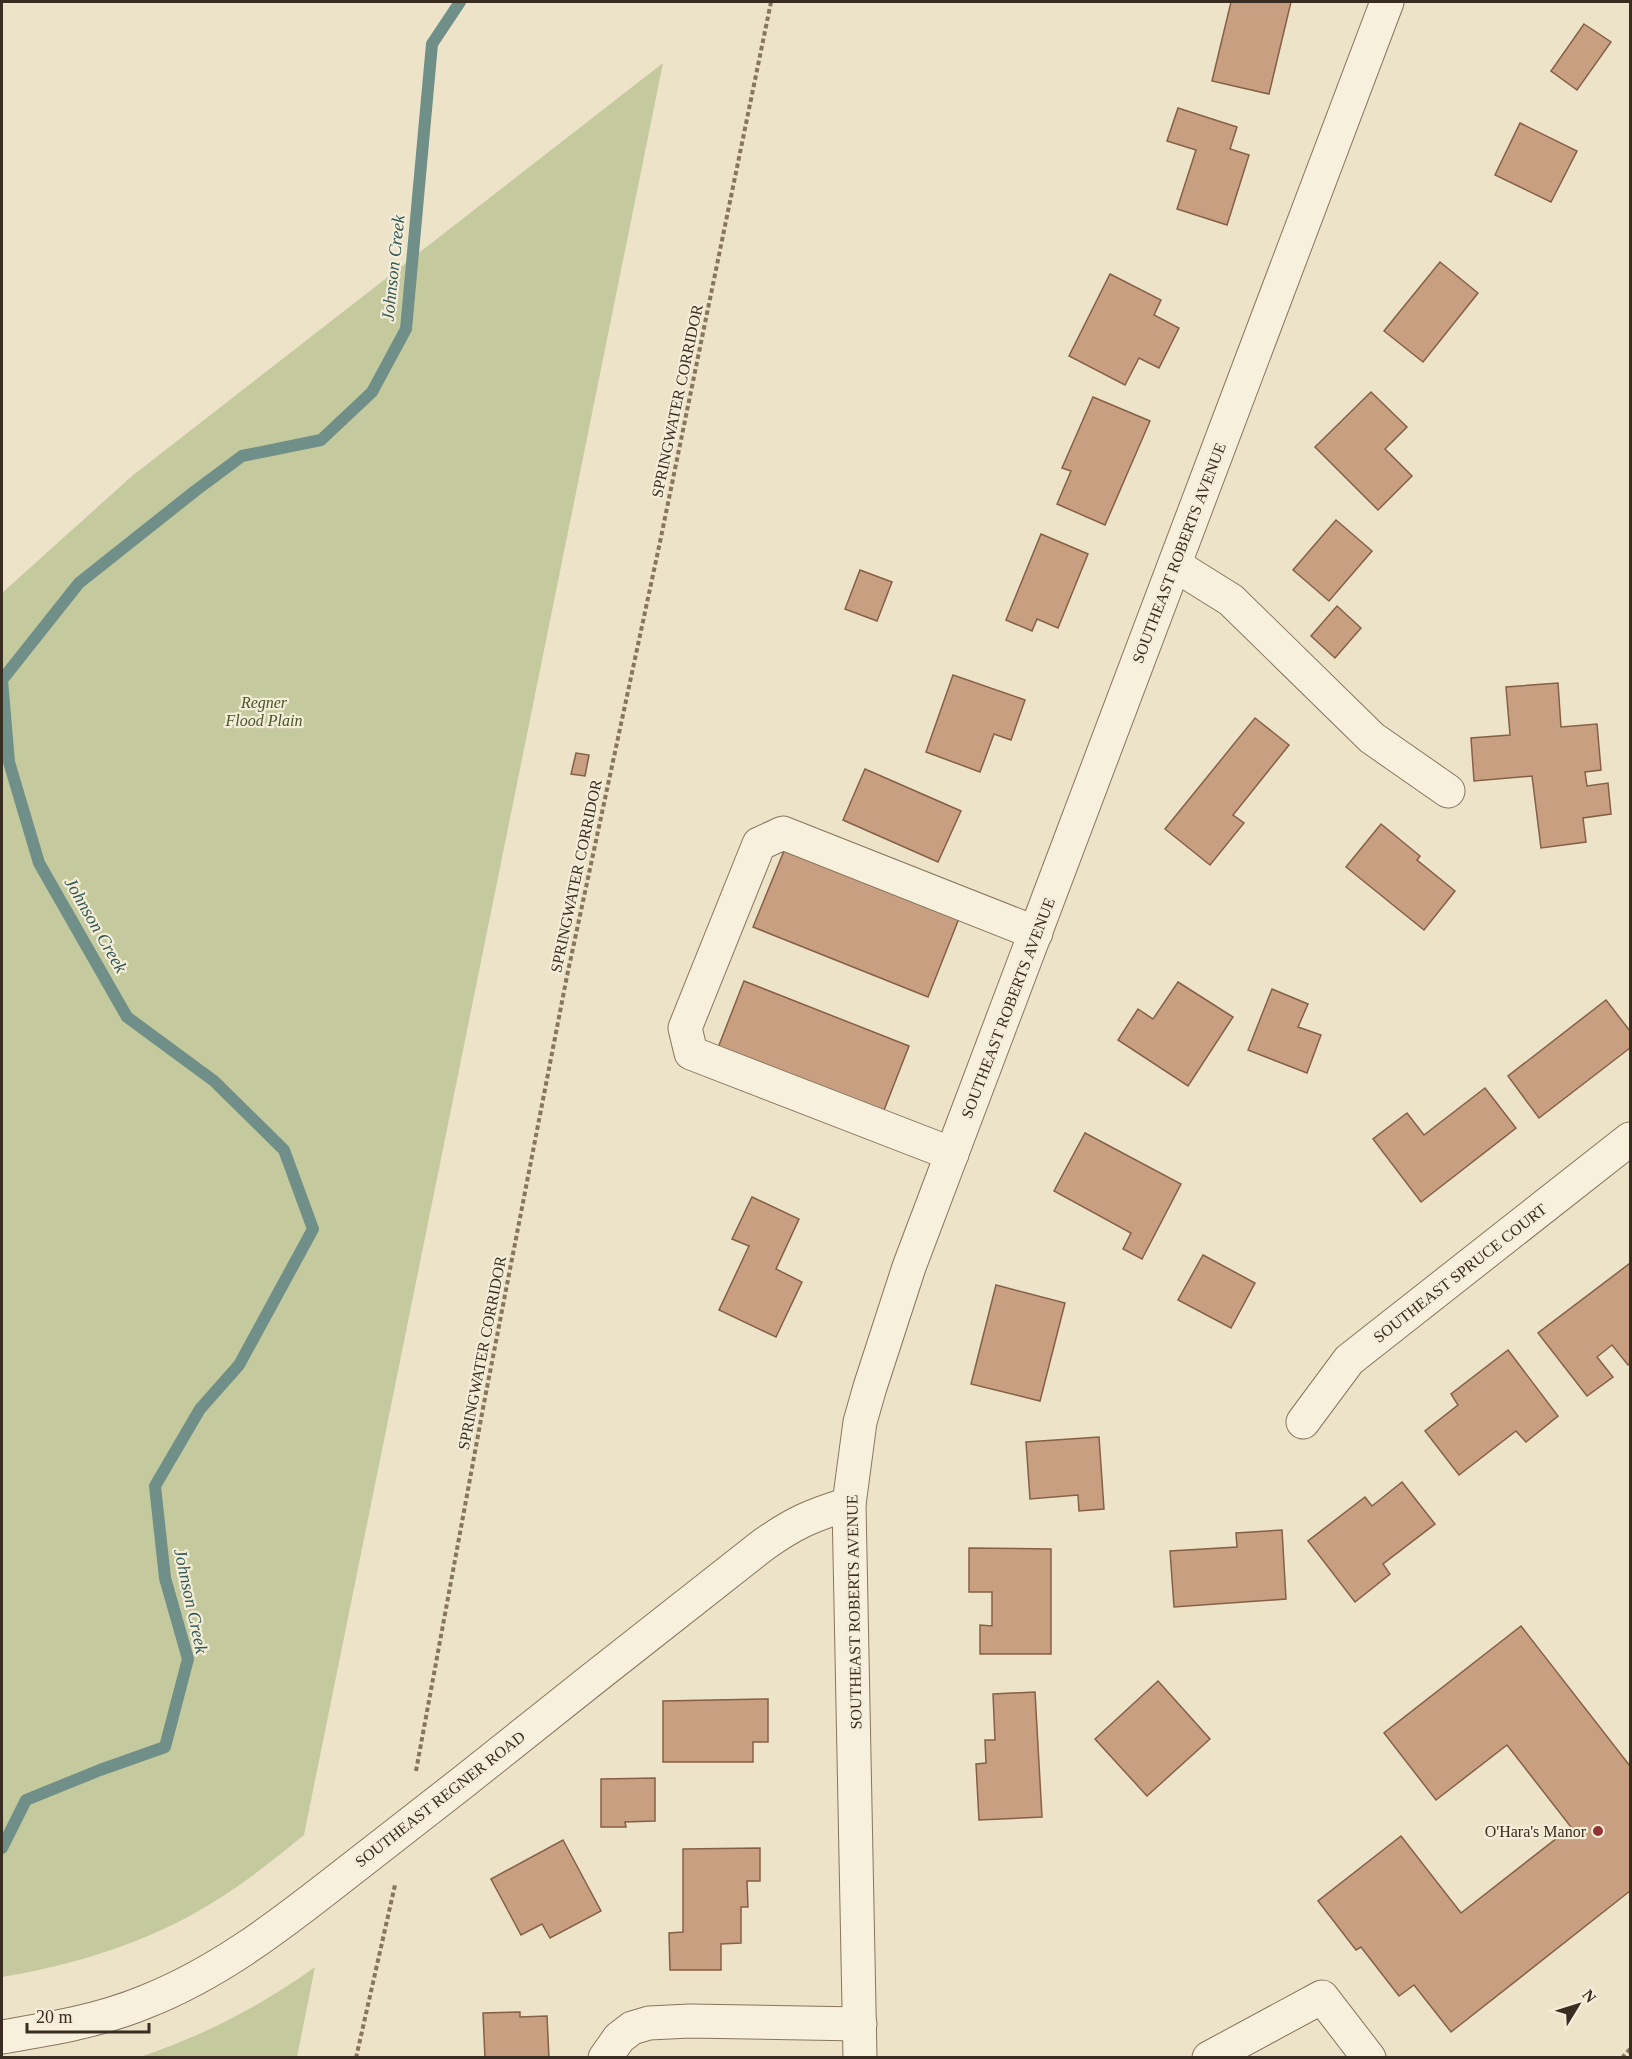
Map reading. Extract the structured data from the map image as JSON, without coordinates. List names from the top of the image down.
{
  "streets": {
    "street": ["SOUTHEAST ROBERTS AVENUE", "SOUTHEAST SPRUCE COURT", "SOUTHEAST REGNER ROAD"],
    "path": ["SPRINGWATER CORRIDOR"]
  },
  "crossings": [
    ["SOUTHEAST ROBERTS AVENUE", "SOUTHEAST REGNER ROAD"]
  ],
  "water": ["Johnson Creek"],
  "parks": ["Regner Flood Plain"],
  "places": ["O'Hara's Manor"],
  "scale_bar": "20 m",
  "north": "top right"
}
